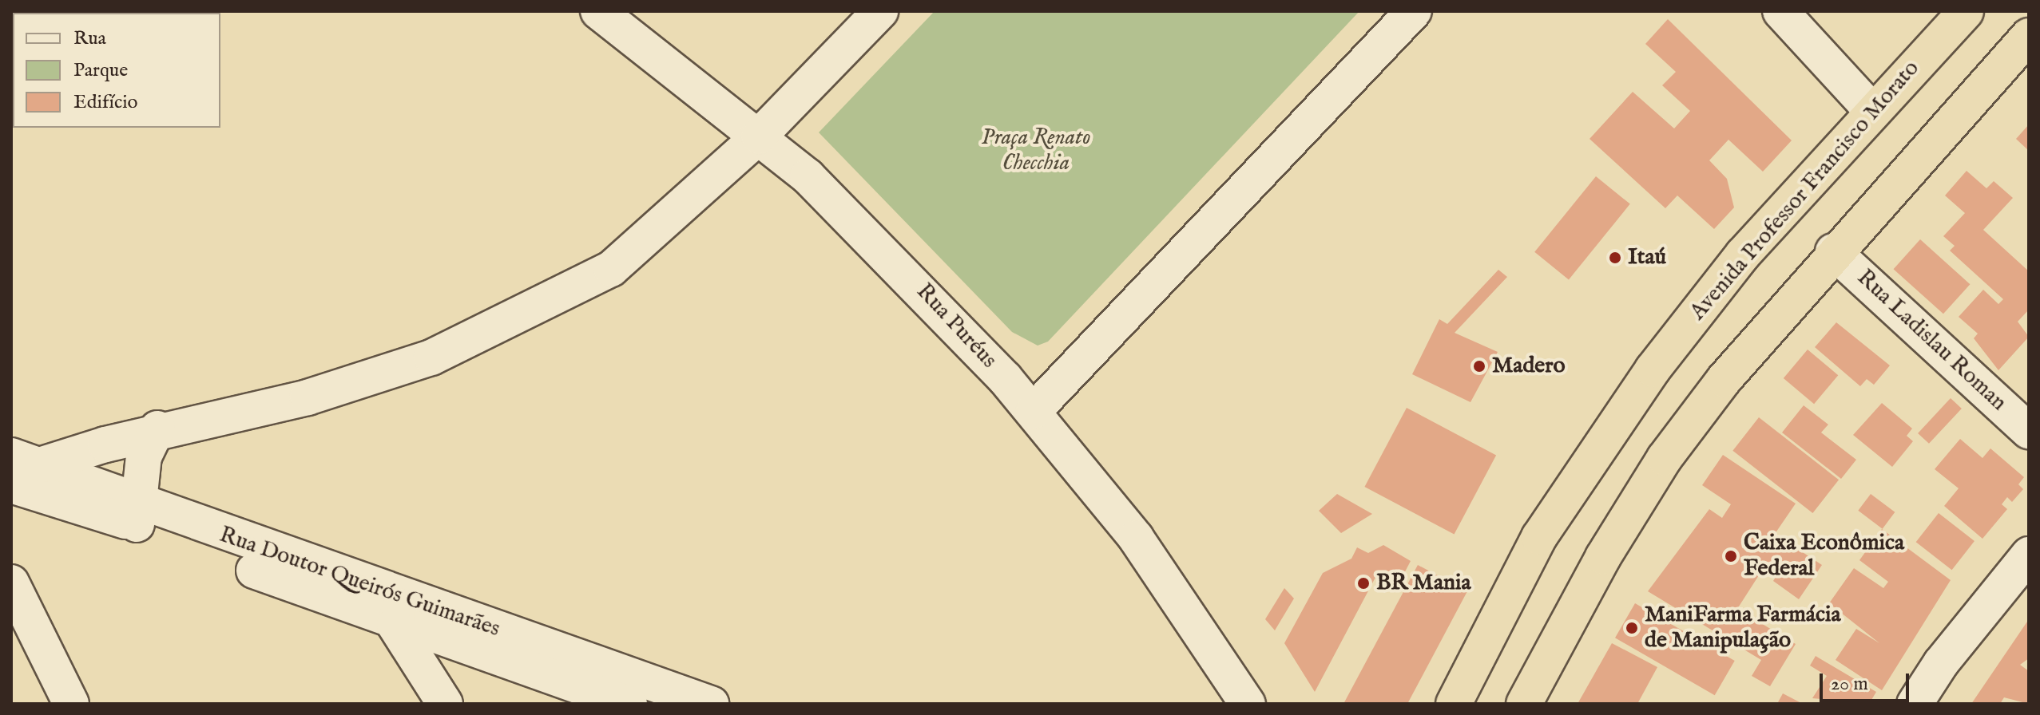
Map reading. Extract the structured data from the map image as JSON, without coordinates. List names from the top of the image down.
{
  "streets": {
    "highway": ["Avenida Professor Francisco Morato"],
    "street": ["Rua Puréus", "Rua Ladislau Roman", "Rua Doutor Queirós Guimarães"]
  },
  "parks": ["Praça Renato Checchia"],
  "places": [
    "Itaú",
    "Madero",
    "Caixa Econômica Federal",
    "BR Mania",
    "ManiFarma Farmácia de Manipulação"
  ],
  "legend": ["Rua", "Parque", "Edifício"],
  "scale_bar": "20 m"
}
